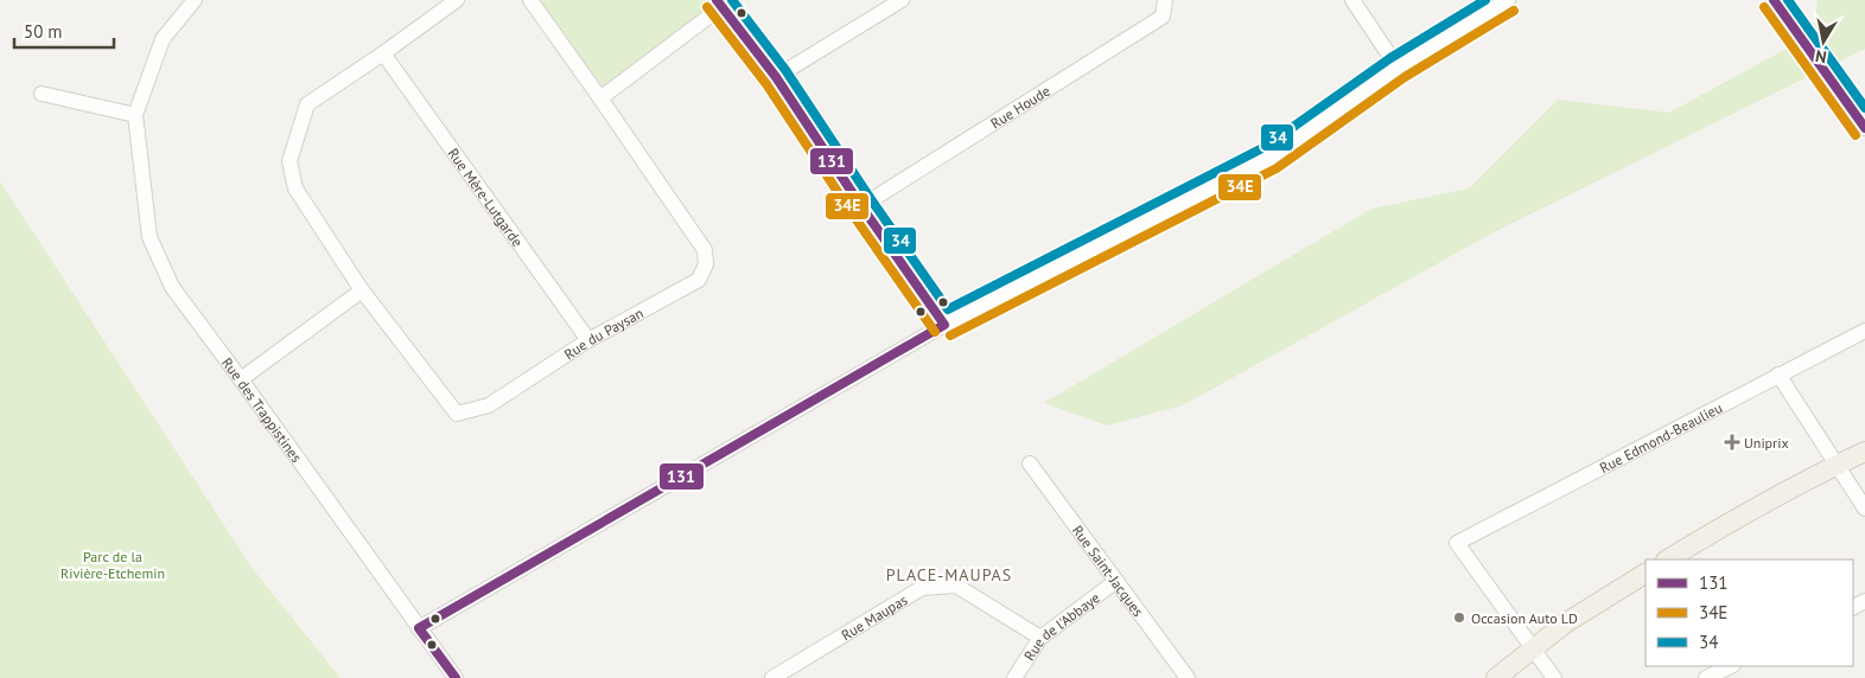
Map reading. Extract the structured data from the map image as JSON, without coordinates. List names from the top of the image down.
{
  "streets": {
    "street": [
      "Rue Houde",
      "Rue Mère-Lutgarde",
      "Rue du Paysan",
      "Rue des Trappistines",
      "Rue Edmond-Beaulieu",
      "Rue Saint-Jacques",
      "Rue Maupas",
      "Rue de l'Abbaye"
    ]
  },
  "crossings": [
    ["Rue Mère-Lutgarde", "Rue du Paysan"],
    ["Rue Saint-Jacques", "Rue de l'Abbaye"],
    ["Rue Maupas", "Rue de l'Abbaye"]
  ],
  "districts": ["PLACE-MAUPAS"],
  "parks": ["Parc de la Rivière-Etchemin"],
  "places": {
    "health": ["Uniprix"],
    "other": ["Occasion Auto LD"]
  },
  "lines": ["transit line 131", "transit line 34", "transit line 34E"],
  "legend": ["131", "34E", "34"],
  "scale_bar": "50 m",
  "north": "bottom"
}
